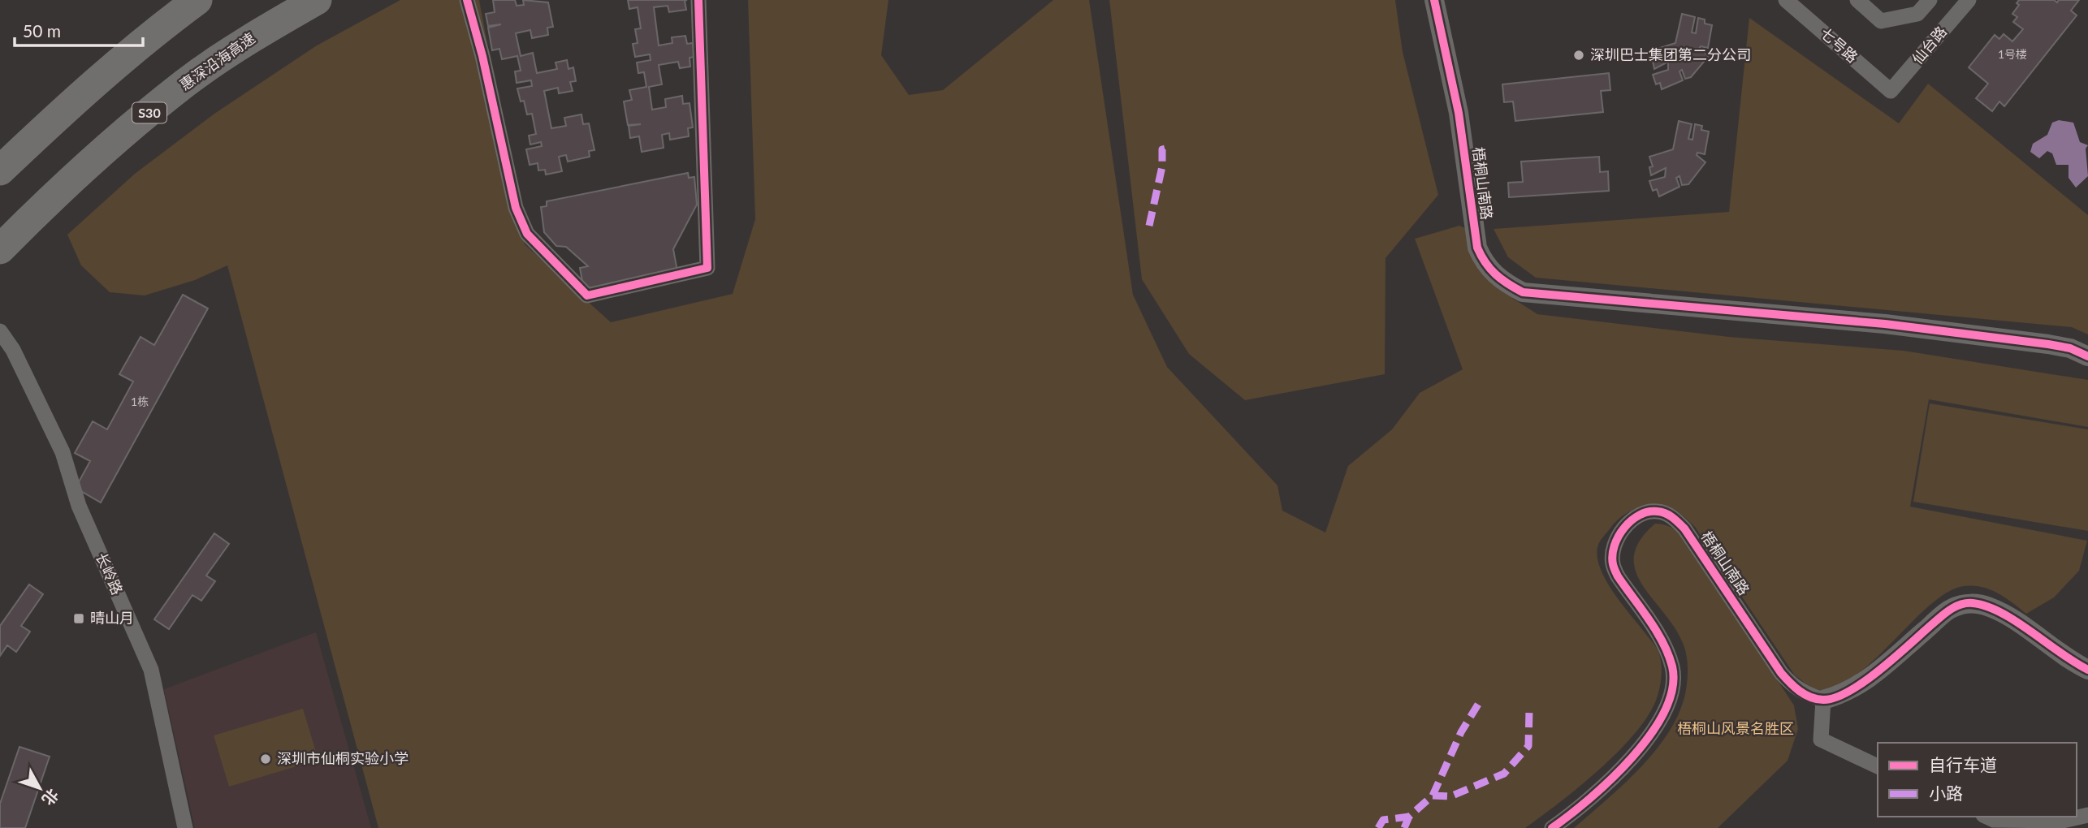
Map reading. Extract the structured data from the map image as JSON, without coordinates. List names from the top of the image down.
{
  "streets": {
    "highway": ["惠深沿海高速", "S30"],
    "street": [
      "七号路",
      "仙台路",
      "梧桐山南路",
      "长岭路"
    ]
  },
  "crossings": [
    ["七号路", "仙台路"]
  ],
  "parks": ["梧桐山风景名胜区"],
  "places": {
    "other": ["深圳巴士集团第二分公司", "深圳市仙桐实验小学"],
    "transit": ["晴山月"]
  },
  "house_numbers": ["1号楼", "1栋"],
  "legend": ["自行车道", "小路"],
  "scale_bar": "50 m",
  "north": "bottom right"
}
